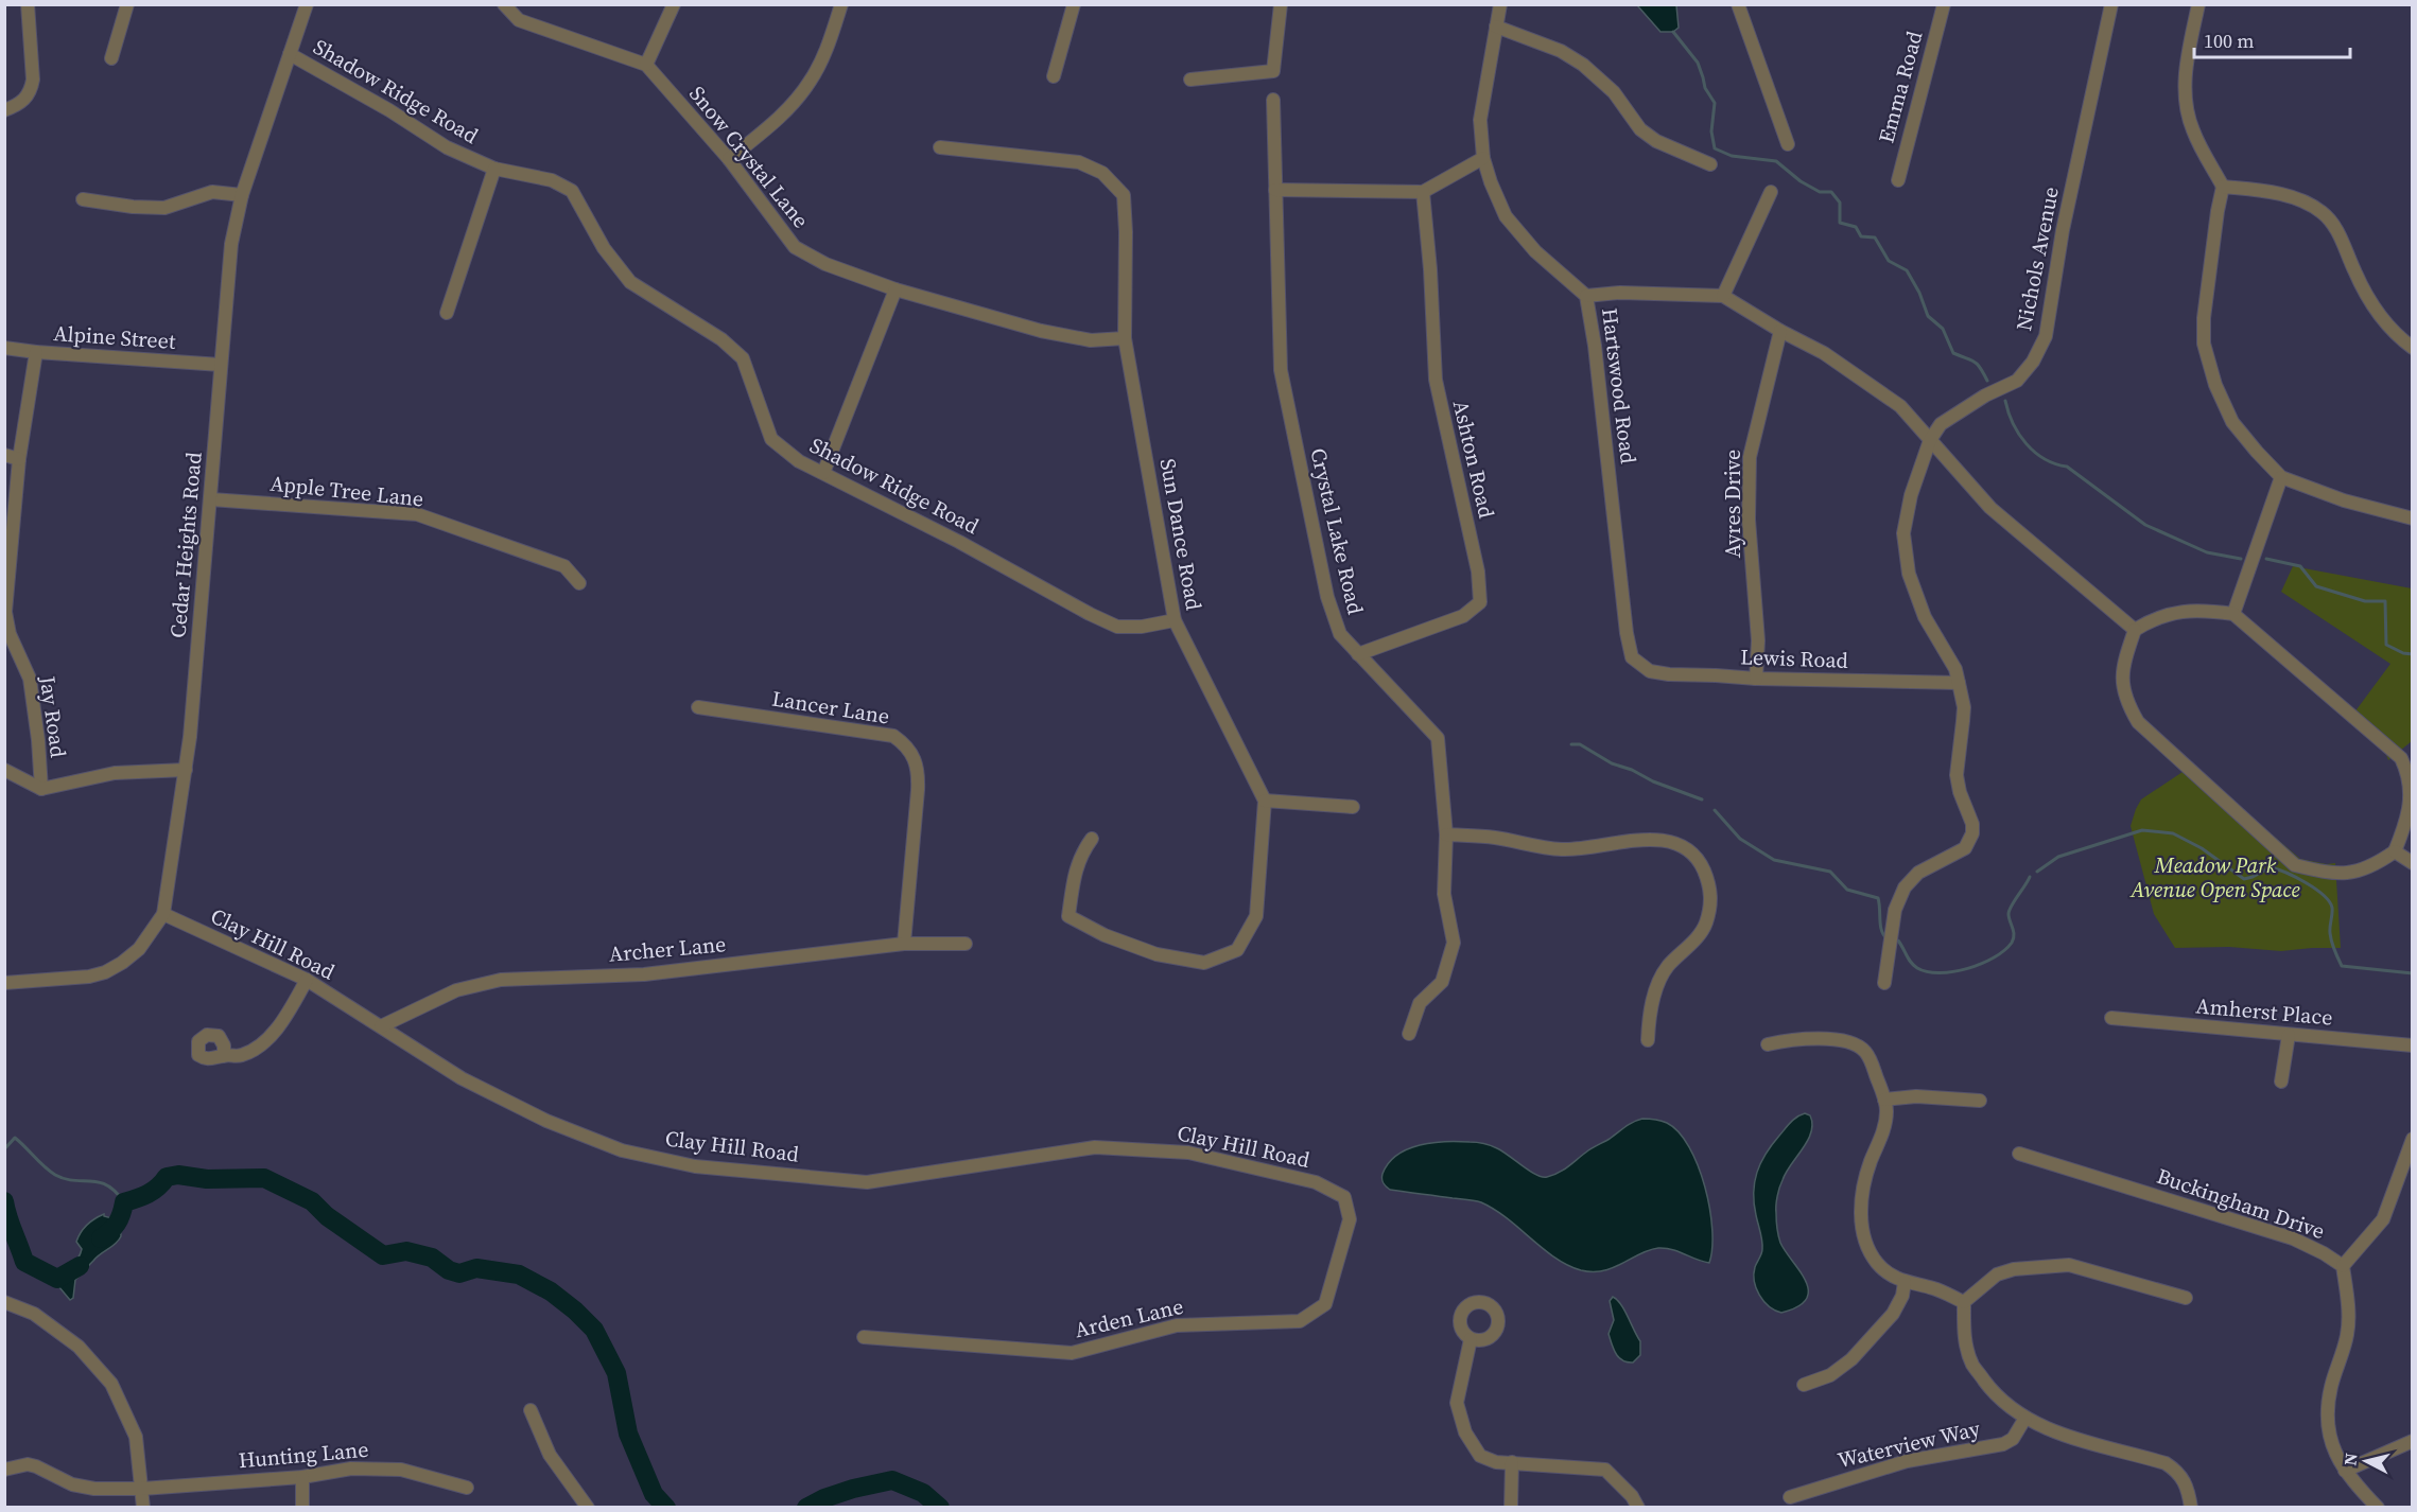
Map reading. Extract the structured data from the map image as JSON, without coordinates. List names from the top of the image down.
{
  "streets": {
    "street": [
      "Emma Road",
      "Shadow Ridge Road",
      "Snow Crystal Lane",
      "Nichols Avenue",
      "Alpine Street",
      "Hartswood Road",
      "Ashton Road",
      "Apple Tree Lane",
      "Ayres Drive",
      "Crystal Lake Road",
      "Sun Dance Road",
      "Cedar Heights Road",
      "Lewis Road",
      "Lancer Lane",
      "Jay Road",
      "Clay Hill Road",
      "Archer Lane",
      "Amherst Place",
      "Buckingham Drive",
      "Arden Lane",
      "Waterview Way",
      "Hunting Lane"
    ]
  },
  "crossings": [
    ["Shadow Ridge Road", "Sun Dance Road"],
    ["Shadow Ridge Road", "Cedar Heights Road"],
    ["Snow Crystal Lane", "Sun Dance Road"],
    ["Nichols Avenue", "Lewis Road"],
    ["Alpine Street", "Cedar Heights Road"],
    ["Alpine Street", "Jay Road"],
    ["Hartswood Road", "Lewis Road"],
    ["Ashton Road", "Crystal Lake Road"],
    ["Apple Tree Lane", "Cedar Heights Road"],
    ["Ayres Drive", "Lewis Road"],
    ["Cedar Heights Road", "Clay Hill Road"],
    ["Lancer Lane", "Archer Lane"],
    ["Clay Hill Road", "Archer Lane"],
    ["Clay Hill Road", "Arden Lane"]
  ],
  "parks": ["Meadow Park Avenue Open Space"],
  "scale_bar": "100 m",
  "north": "left"
}
